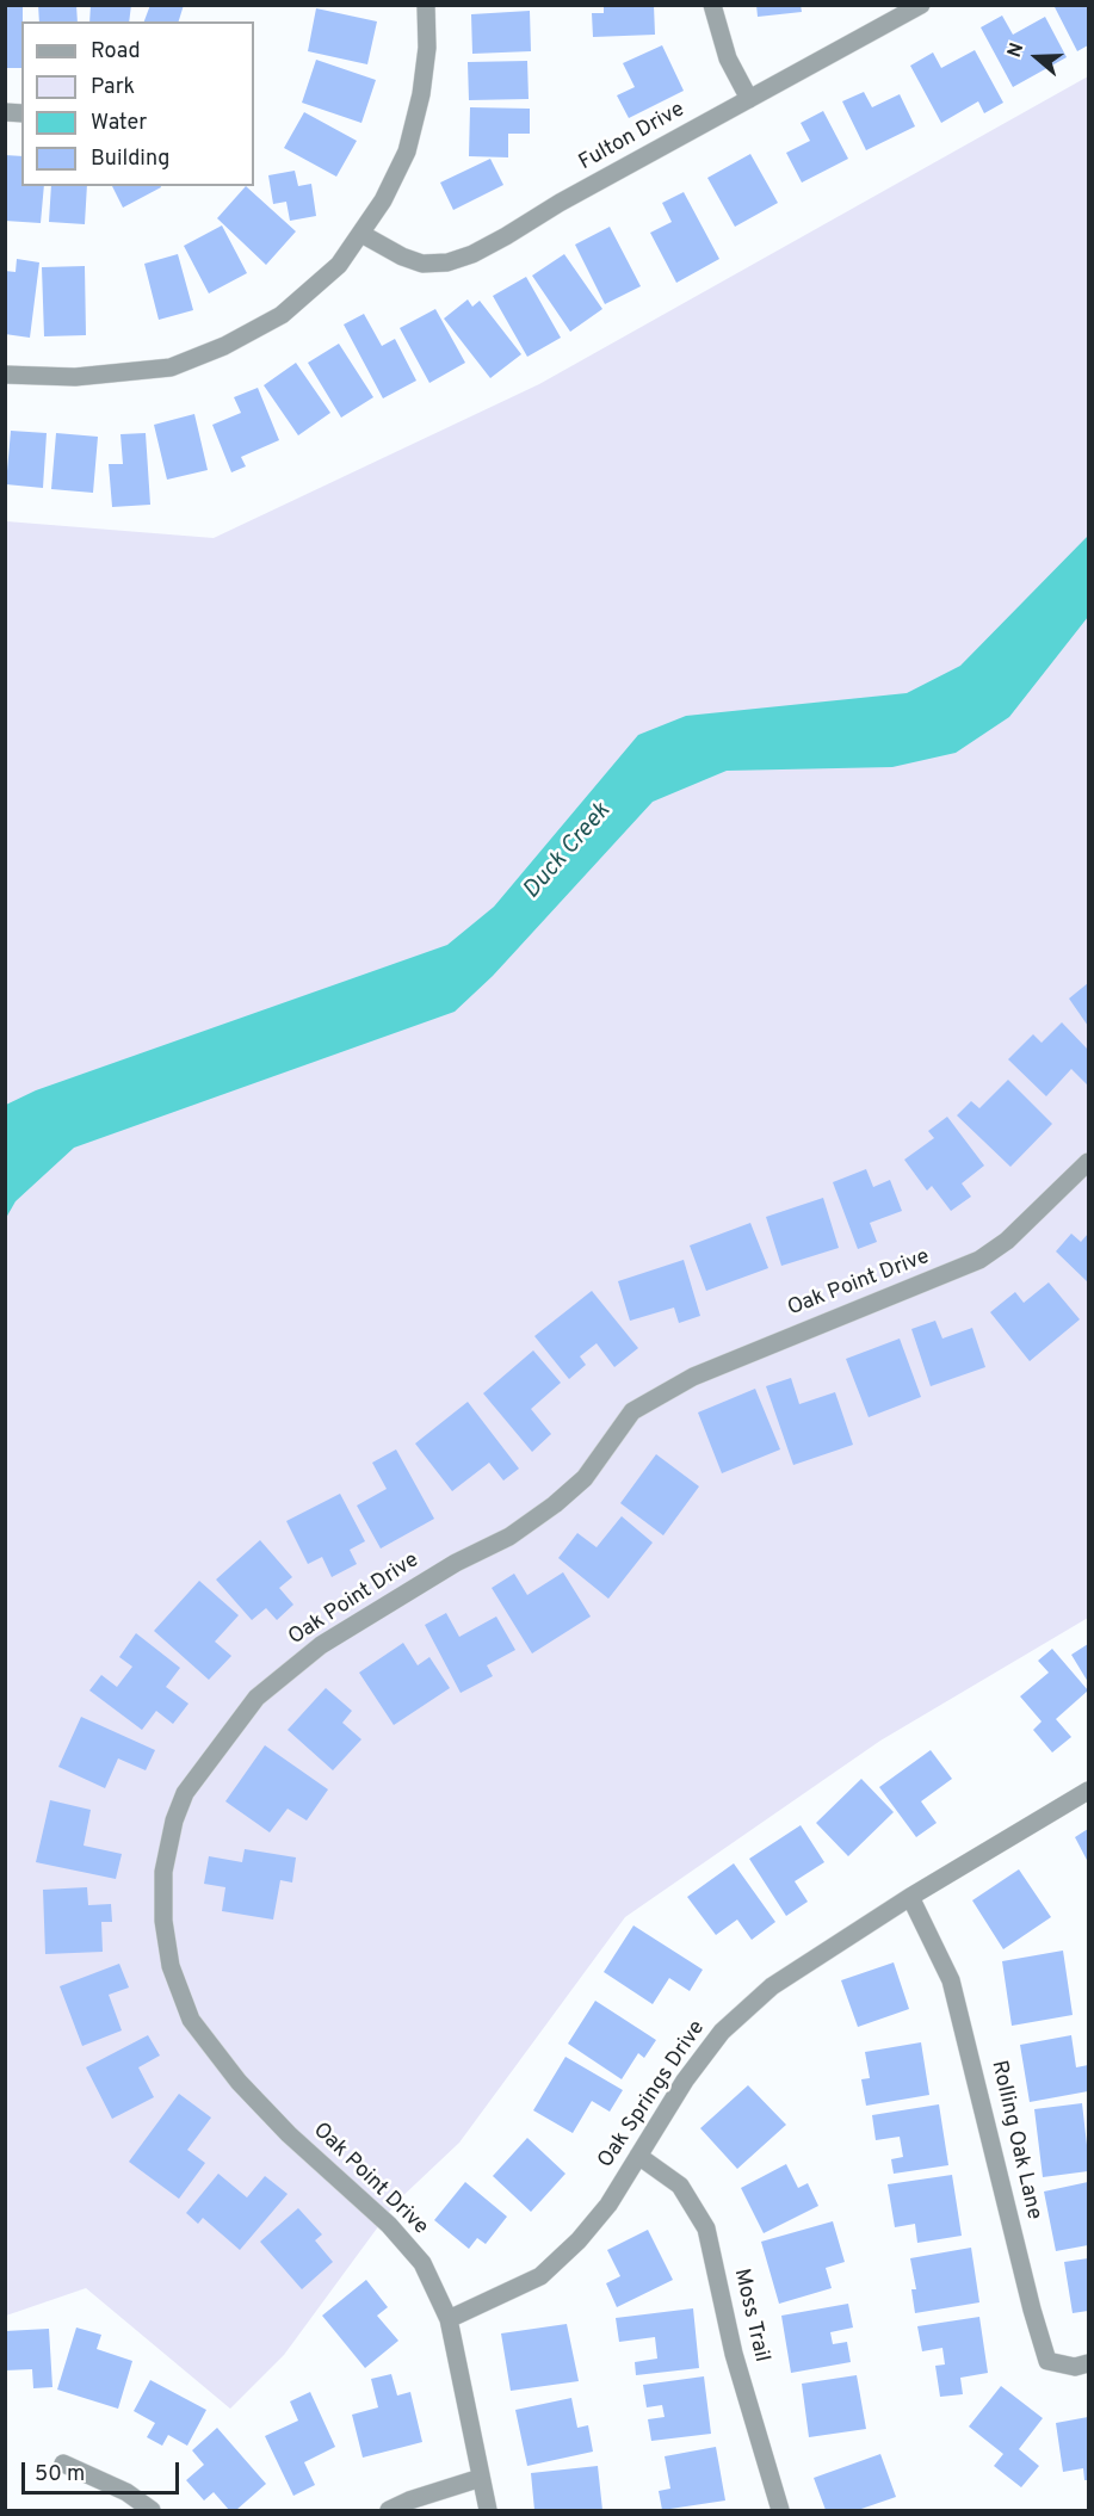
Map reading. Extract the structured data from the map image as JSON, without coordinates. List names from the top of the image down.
{
  "streets": {
    "street": [
      "Fulton Drive",
      "Oak Point Drive",
      "Oak Springs Drive",
      "Rolling Oak Lane",
      "Moss Trail"
    ]
  },
  "crossings": [
    ["Oak Point Drive", "Oak Springs Drive"],
    ["Oak Springs Drive", "Rolling Oak Lane"],
    ["Oak Springs Drive", "Moss Trail"]
  ],
  "water": ["Duck Creek"],
  "legend": [
    "Road",
    "Park",
    "Water",
    "Building"
  ],
  "scale_bar": "50 m",
  "north": "left"
}
